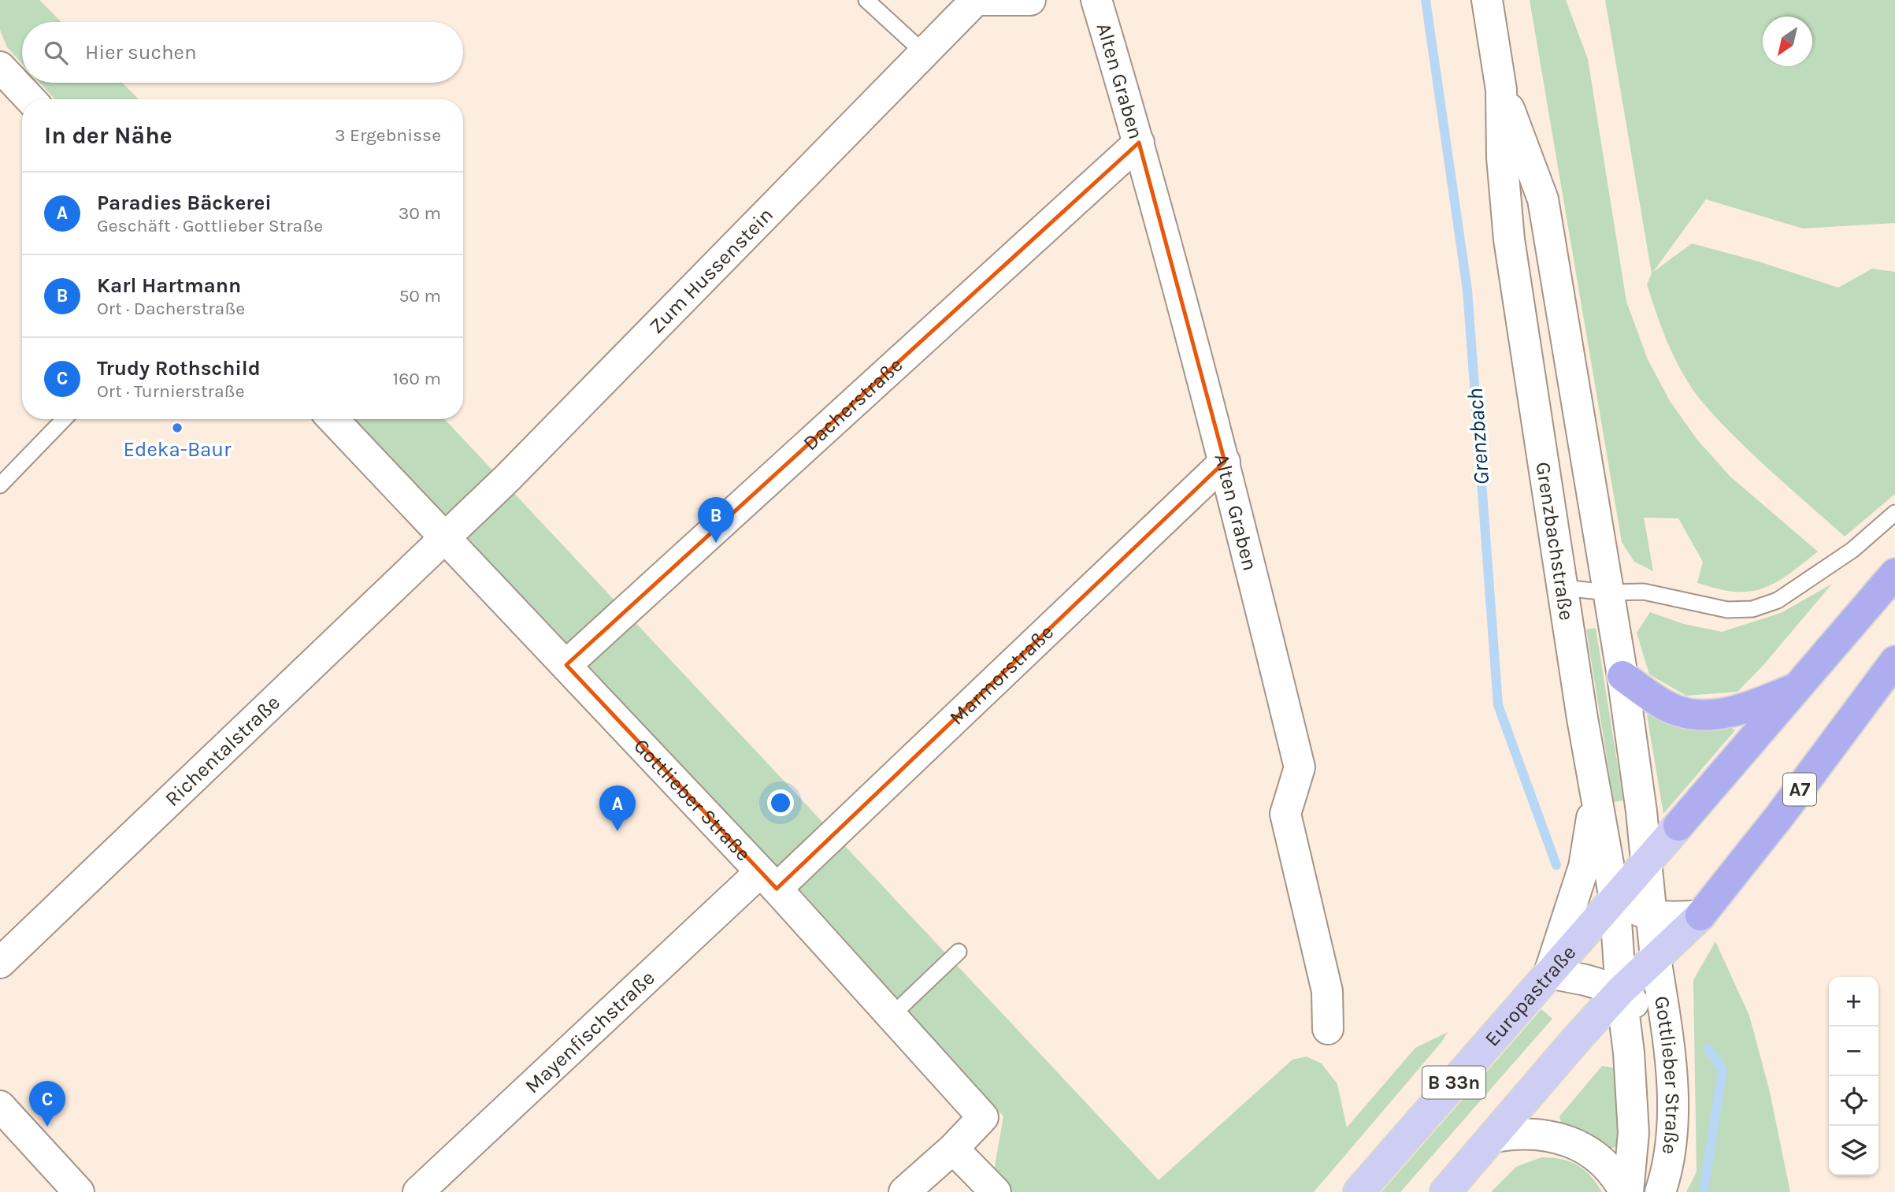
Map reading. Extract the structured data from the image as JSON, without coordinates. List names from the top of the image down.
{
  "streets": {
    "highway": ["A7"],
    "main road": ["Europastraße", "B 33n"],
    "street": [
      "Alten Graben",
      "Zum Hussenstein",
      "Dacherstraße",
      "Grenzbachstraße",
      "Marmorstraße",
      "Richentalstraße",
      "Gottlieber Straße",
      "Mayenfischstraße"
    ]
  },
  "crossings": [
    ["Alten Graben", "Dacherstraße"],
    ["Alten Graben", "Marmorstraße"],
    ["Zum Hussenstein", "Richentalstraße"],
    ["Zum Hussenstein", "Gottlieber Straße"],
    ["Dacherstraße", "Gottlieber Straße"],
    ["Grenzbachstraße", "Gottlieber Straße"],
    ["Grenzbachstraße", "Europastraße"],
    ["Marmorstraße", "Gottlieber Straße"],
    ["Marmorstraße", "Mayenfischstraße"],
    ["Richentalstraße", "Gottlieber Straße"],
    ["Gottlieber Straße", "Mayenfischstraße"]
  ],
  "water": ["Grenzbach"],
  "places": ["Edeka-Baur"],
  "north": "bottom left",
  "page": {
    "search": "Hier suchen",
    "heading": ["In der Nähe", "3 Ergebnisse"],
    "list": [
      {
        "mark": "A",
        "name": "Paradies Bäckerei",
        "note": "Geschäft · Gottlieber Straße",
        "value": "30 m"
      },
      {
        "mark": "B",
        "name": "Karl Hartmann",
        "note": "Ort · Dacherstraße",
        "value": "50 m"
      },
      {
        "mark": "C",
        "name": "Trudy Rothschild",
        "note": "Ort · Turnierstraße",
        "value": "160 m"
      }
    ],
    "pins": ["B", "A", "C"],
    "map_buttons": ["+", "−"]
  }
}
